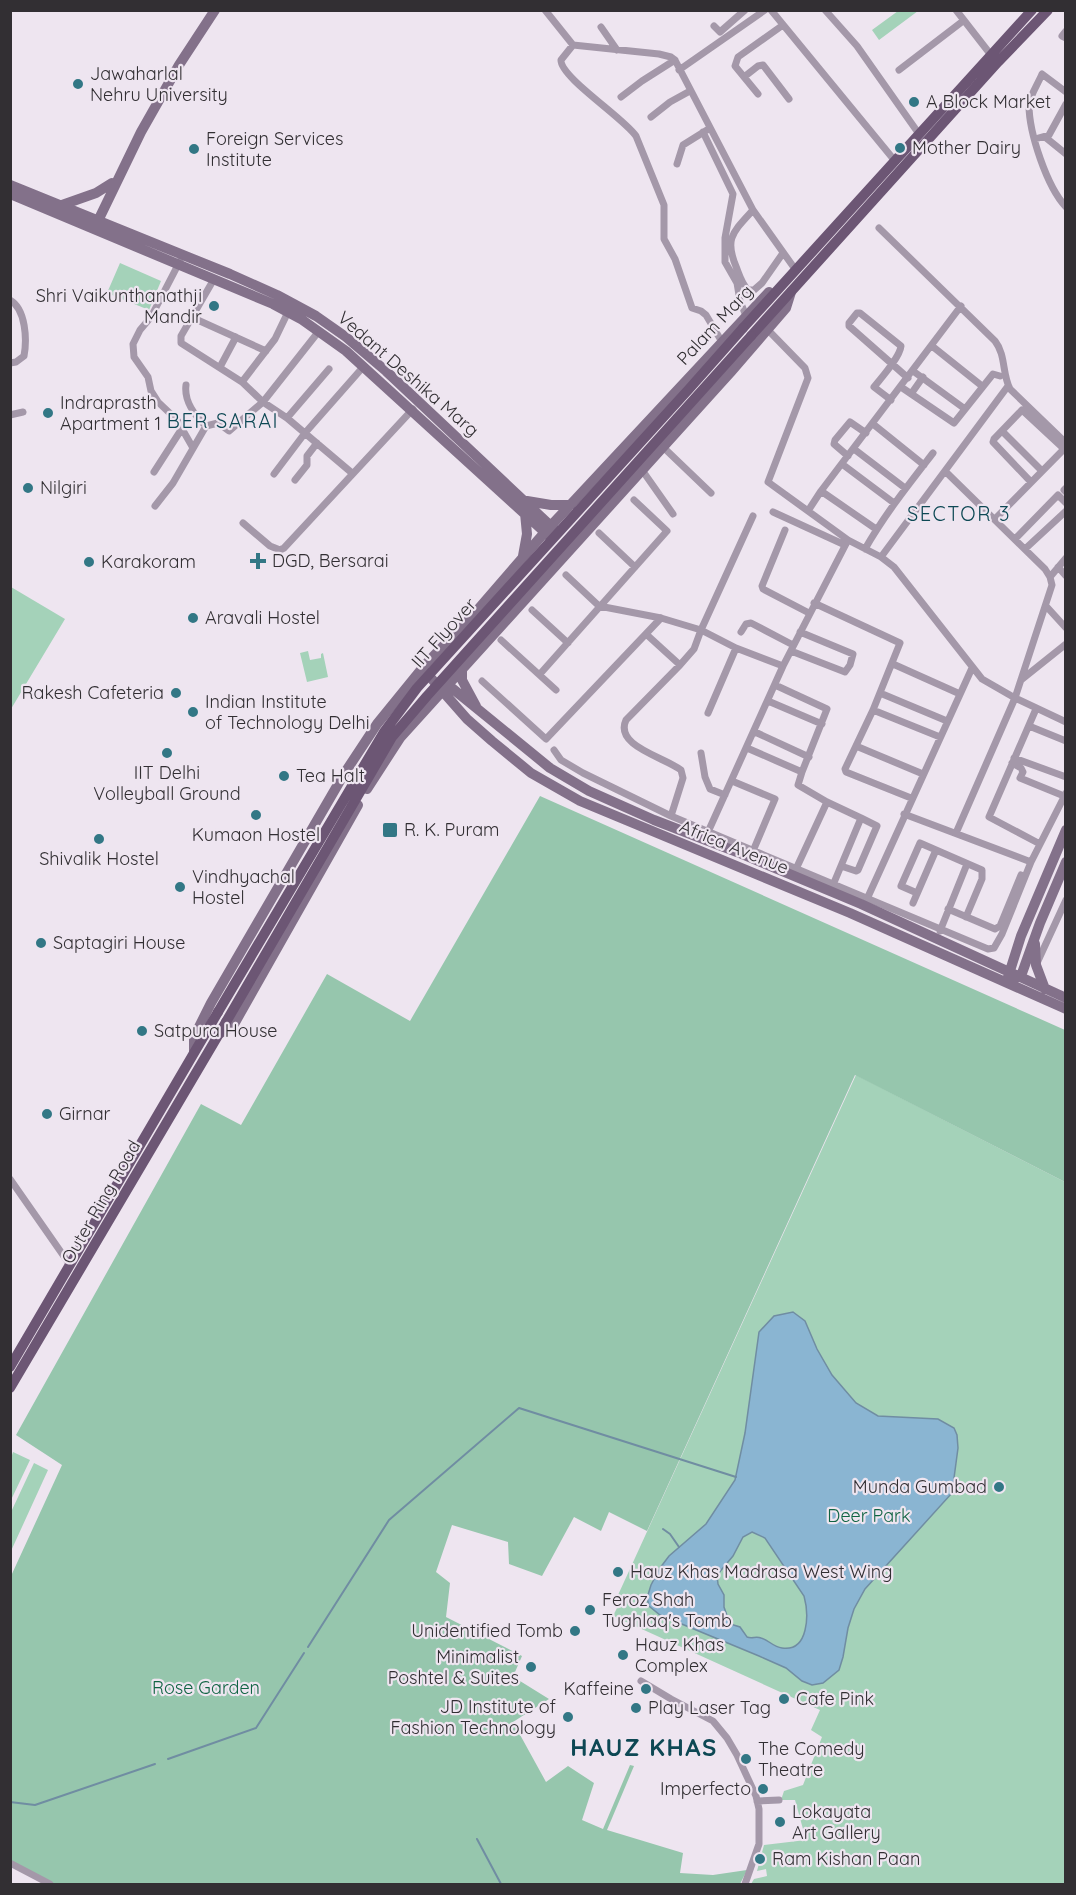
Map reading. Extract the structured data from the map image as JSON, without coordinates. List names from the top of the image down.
{
  "streets": {
    "main road": [
      "Palam Marg",
      "Vedant Deshika Marg",
      "IIT Flyover",
      "Africa Avenue",
      "Outer Ring Road"
    ]
  },
  "crossings": [
    ["Palam Marg", "Vedant Deshika Marg"],
    ["Palam Marg", "IIT Flyover"],
    ["Palam Marg", "Africa Avenue"],
    ["Palam Marg", "Outer Ring Road"],
    ["IIT Flyover", "Outer Ring Road"]
  ],
  "districts": ["BER SARAI", "SECTOR 3", "HAUZ KHAS"],
  "parks": ["Deer Park", "Rose Garden"],
  "places": {
    "other": [
      "Jawaharlal Nehru University",
      "A Block Market",
      "Mother Dairy",
      "Foreign Services Institute",
      "Shri Vaikunthanathji Mandir",
      "Indraprasth Apartment 1",
      "Nilgiri",
      "Karakoram",
      "Aravali Hostel",
      "Rakesh Cafeteria",
      "Indian Institute of Technology Delhi",
      "IIT Delhi Volleyball Ground",
      "Tea Halt",
      "Kumaon Hostel",
      "Shivalik Hostel",
      "Vindhyachal Hostel",
      "Saptagiri House",
      "Satpura House",
      "Girnar",
      "Munda Gumbad",
      "Hauz Khas Madrasa West Wing",
      "Feroz Shah Tughlaq's Tomb",
      "Unidentified Tomb",
      "Hauz Khas Complex",
      "Minimalist Poshtel & Suites",
      "Kaffeine",
      "Cafe Pink",
      "Play Laser Tag",
      "JD Institute of Fashion Technology",
      "The Comedy Theatre",
      "Imperfecto",
      "Lokayata Art Gallery",
      "Ram Kishan Paan"
    ],
    "health": ["DGD, Bersarai"],
    "transit": ["R. K. Puram"]
  }
}
